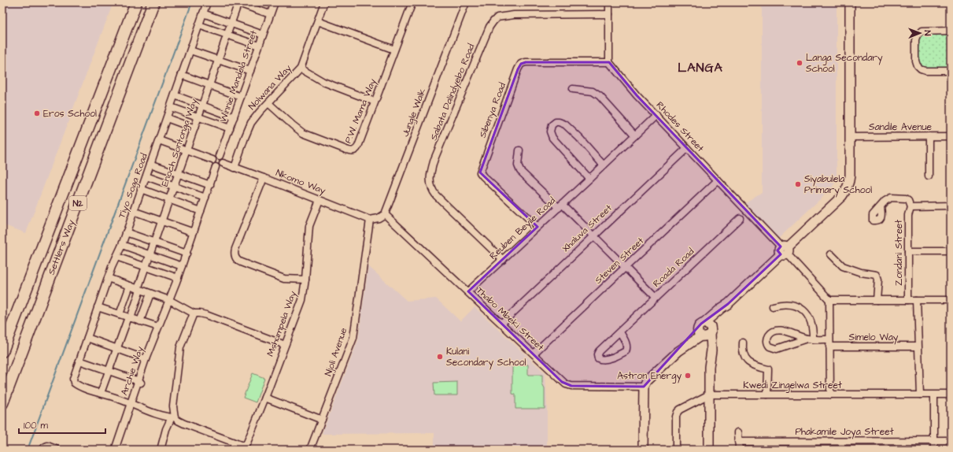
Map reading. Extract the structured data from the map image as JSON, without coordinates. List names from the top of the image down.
{
  "streets": {
    "highway": ["N2", "Settlers Way"],
    "street": [
      "Winnie Mandela Street",
      "Nolwana Way",
      "Sabata Dalindyebo Road",
      "Sibenya Road",
      "P.W. Mama Way",
      "Jungle Walk",
      "Rhodes Street",
      "Sandile Avenue",
      "Enoch Sontonga Way",
      "Nkomo Way",
      "Tiyo Soga Road",
      "Reuben Beyile Road",
      "Xhaluva Street",
      "Zondani Street",
      "Steven Street",
      "Roada Road",
      "Thabo Mbeki Street",
      "Mshumpela Way",
      "Simelo Way",
      "Njoli Avenue",
      "Archie Way",
      "Kwedi Zingelwa Street",
      "Phakamile Joya Street"
    ]
  },
  "crossings": [
    ["Winnie Mandela Street", "Nkomo Way"],
    ["Nolwana Way", "P.W. Mama Way"],
    ["Nolwana Way", "Nkomo Way"],
    ["Sabata Dalindyebo Road", "Reuben Beyile Road"],
    ["Sibenya Road", "Rhodes Street"],
    ["Sibenya Road", "Reuben Beyile Road"],
    ["Jungle Walk", "Thabo Mbeki Street"],
    ["Rhodes Street", "Reuben Beyile Road"],
    ["Rhodes Street", "Xhaluva Street"],
    ["Rhodes Street", "Steven Street"],
    ["Enoch Sontonga Way", "Tiyo Soga Road"],
    ["Nkomo Way", "Mshumpela Way"],
    ["Nkomo Way", "Njoli Avenue"],
    ["Reuben Beyile Road", "Thabo Mbeki Street"],
    ["Xhaluva Street", "Thabo Mbeki Street"],
    ["Steven Street", "Thabo Mbeki Street"]
  ],
  "districts": ["LANGA"],
  "places": [
    "Langa Secondary School",
    "Eros School",
    "Siyabulela Primary School",
    "Kulani Secondary School",
    "Astron Energy"
  ],
  "scale_bar": "100 m",
  "north": "right"
}
